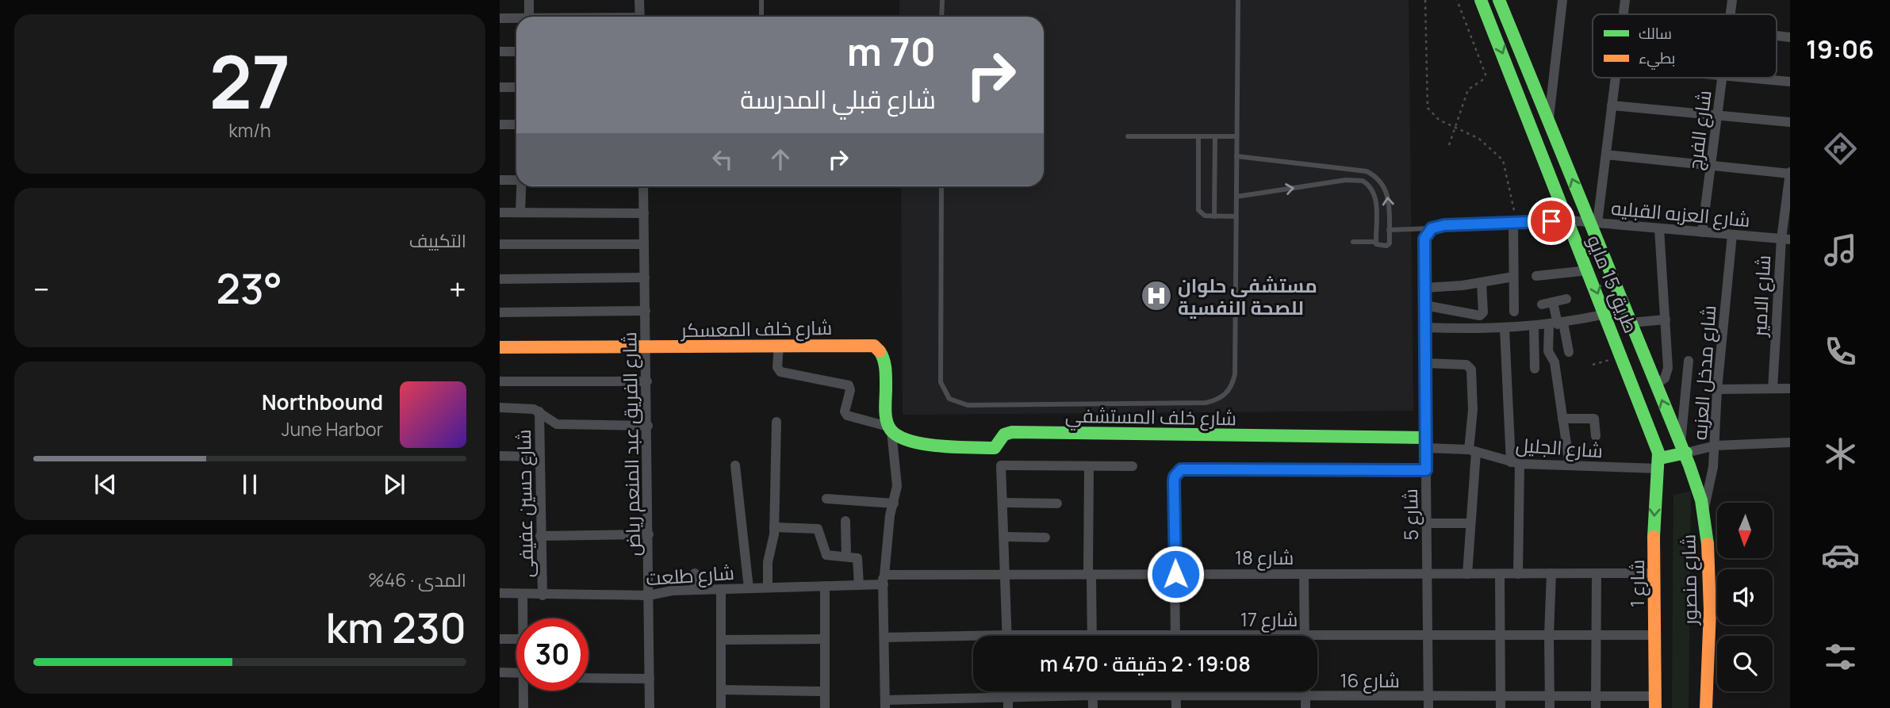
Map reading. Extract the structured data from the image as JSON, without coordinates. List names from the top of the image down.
{
  "streets": {
    "street": [
      "شارع الفرج",
      "شارع العزبه القبليه",
      "طريق 15 مايو",
      "شارع الامير",
      "شارع خلف المعسكر",
      "شارع مدخل العزبه",
      "شارع خلف المستشفي",
      "شارع الفريق عبد المنعم رياض",
      "شارع الجليل",
      "شارع حسين عفيفى",
      "شارع 5",
      "شارع 18",
      "شارع طلعت",
      "شارع منصور",
      "شارع 1",
      "شارع 17",
      "شارع 16"
    ]
  },
  "crossings": [
    ["شارع الفرج", "شارع العزبه القبليه"],
    ["شارع العزبه القبليه", "طريق 15 مايو"],
    ["شارع العزبه القبليه", "شارع الامير"],
    ["شارع العزبه القبليه", "شارع مدخل العزبه"],
    ["طريق 15 مايو", "شارع الجليل"],
    ["طريق 15 مايو", "شارع منصور"],
    ["طريق 15 مايو", "شارع 1"],
    ["شارع خلف المعسكر", "شارع خلف المستشفي"],
    ["شارع خلف المعسكر", "شارع الفريق عبد المنعم رياض"],
    ["شارع مدخل العزبه", "شارع منصور"],
    ["شارع خلف المستشفي", "شارع الجليل"],
    ["شارع خلف المستشفي", "شارع 5"],
    ["شارع الفريق عبد المنعم رياض", "شارع طلعت"],
    ["شارع الجليل", "شارع 5"],
    ["شارع الجليل", "شارع 1"],
    ["شارع حسين عفيفى", "شارع طلعت"],
    ["شارع 5", "شارع 18"],
    ["شارع 5", "شارع 17"],
    ["شارع 5", "شارع 16"],
    ["شارع 18", "شارع طلعت"],
    ["شارع 18", "شارع 1"],
    ["شارع 1", "شارع 17"],
    ["شارع 1", "شارع 16"]
  ],
  "one_way": ["شارع 1"],
  "places": {
    "hospital": ["مستشفي حلوان للصحة النفسية"]
  },
  "legend": ["سالك", "بطيء"],
  "north": "bottom",
  "page": {
    "tabs": "19:06",
    "tile": [
      ["27", "km/h"],
      "التكييف",
      ["المدى · 46%", "230 km"]
    ],
    "turn": ["70 m", "شارع قبلي المدرسة"],
    "heat": ["−", "23°", "+"],
    "song": ["Northbound", "June Harbor"],
    "limit": "30",
    "trip": "19:08 · 2 دقيقة · 470 m"
  }
}
